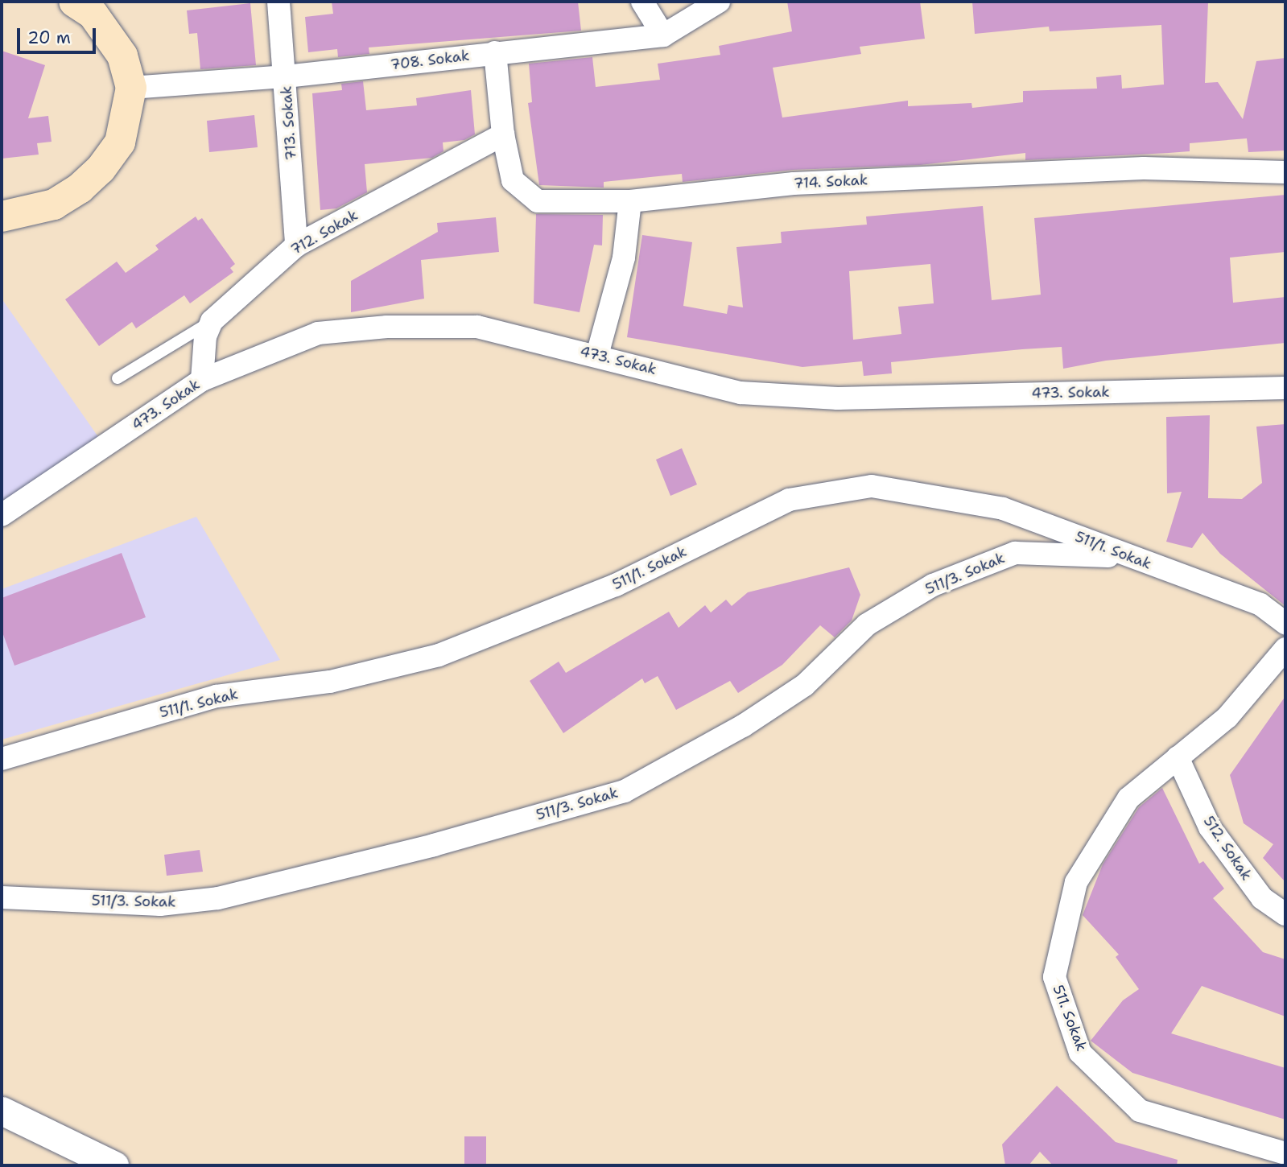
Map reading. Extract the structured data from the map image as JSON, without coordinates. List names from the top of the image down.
{
  "streets": {
    "street": [
      "708. Sokak",
      "713. Sokak",
      "714. Sokak",
      "712. Sokak",
      "473. Sokak",
      "511/1. Sokak",
      "511/3. Sokak",
      "512. Sokak",
      "511. Sokak"
    ]
  },
  "crossings": [
    ["708. Sokak", "713. Sokak"],
    ["708. Sokak", "714. Sokak"],
    ["713. Sokak", "712. Sokak"],
    ["714. Sokak", "712. Sokak"],
    ["511/1. Sokak", "511/3. Sokak"],
    ["512. Sokak", "511. Sokak"]
  ],
  "scale_bar": "20 m"
}
